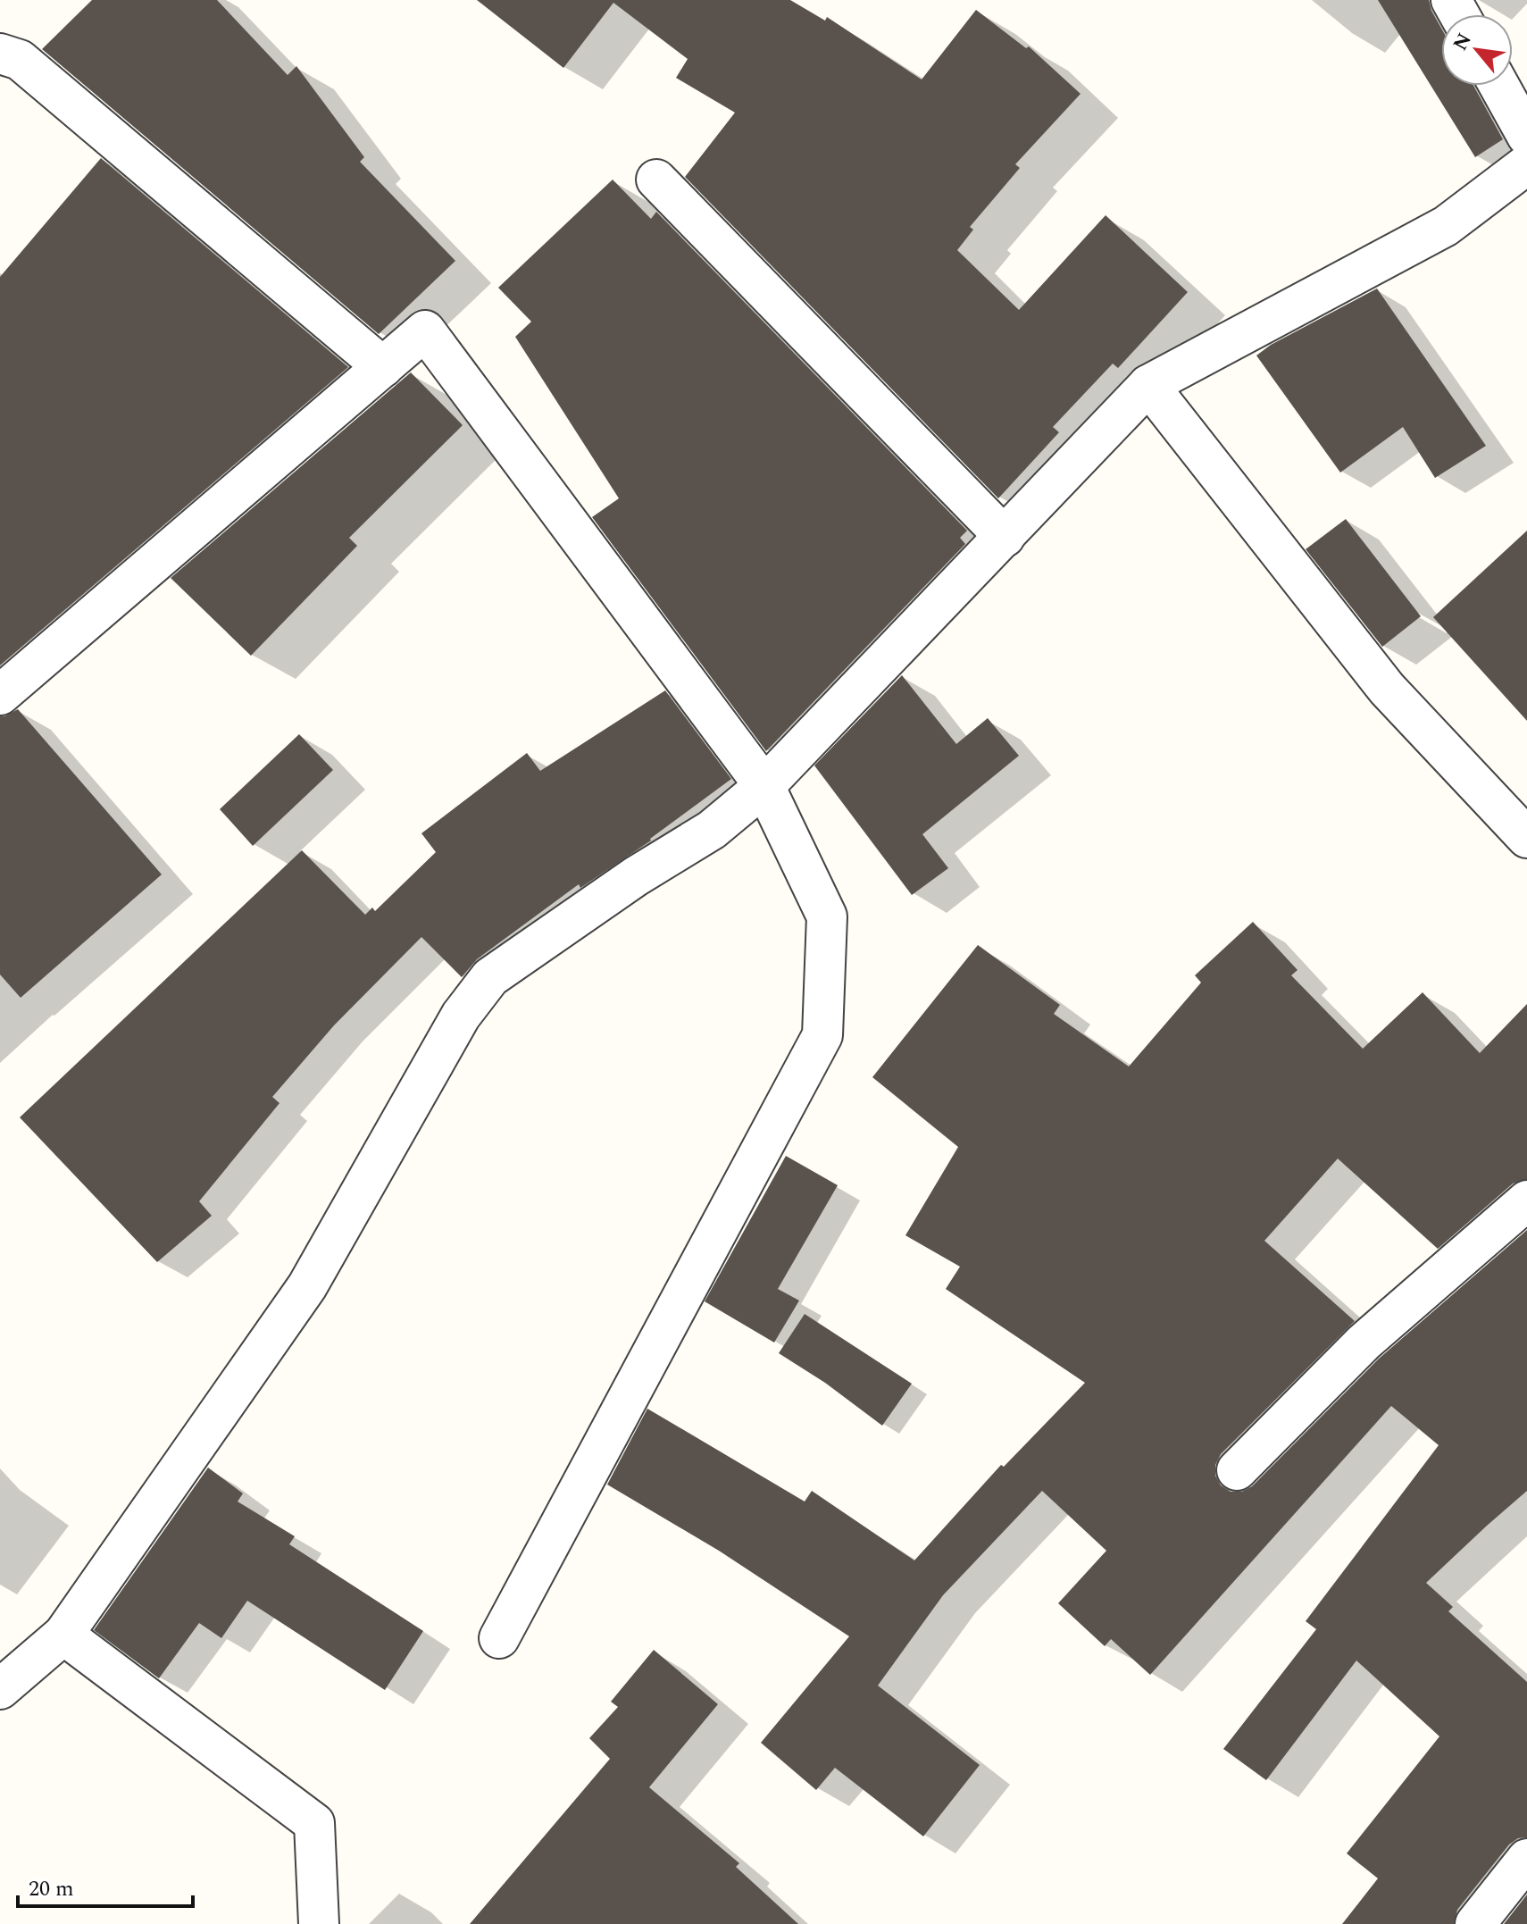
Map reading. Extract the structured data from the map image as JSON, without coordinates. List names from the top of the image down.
{
  "scale_bar": "20 m",
  "north": "top left"
}
